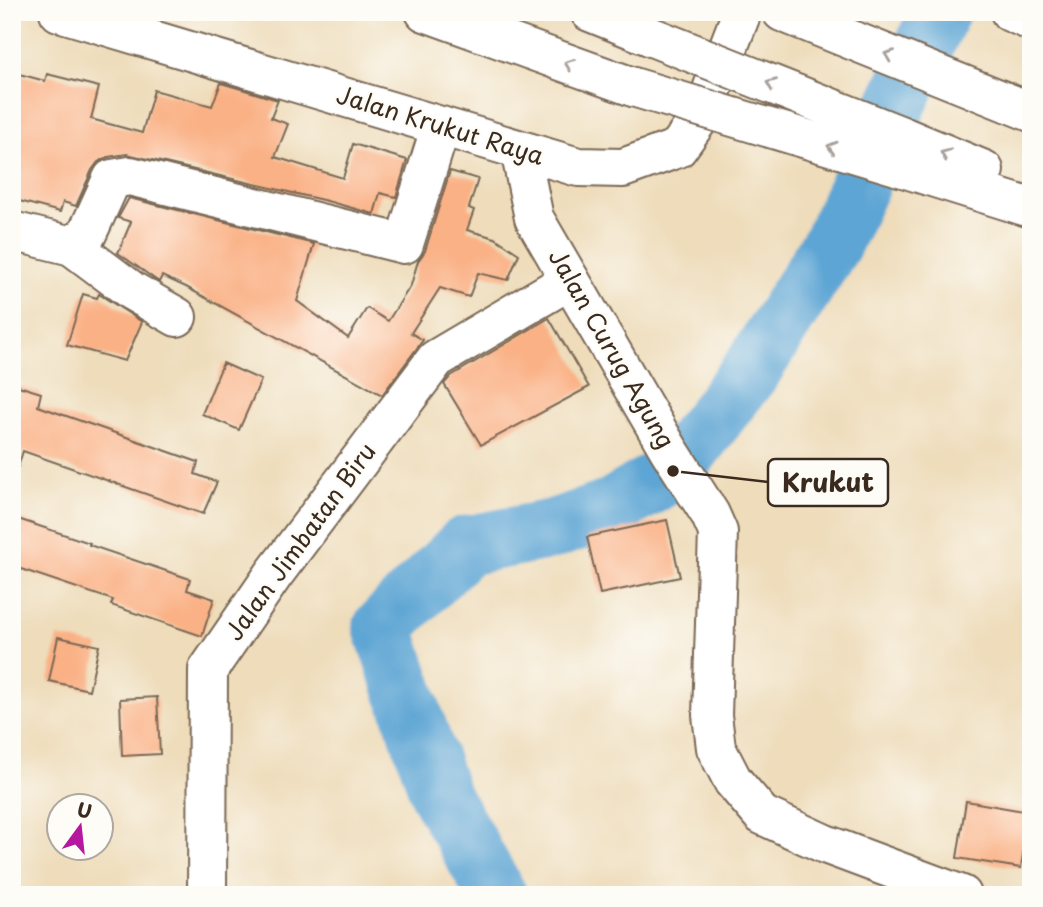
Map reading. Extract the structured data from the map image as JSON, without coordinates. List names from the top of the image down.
{
  "streets": {
    "main road": ["Jalan Krukut Raya", "Jalan Curug Agung", "Jalan Jimbatan Biru"]
  },
  "crossings": [
    ["Jalan Krukut Raya", "Jalan Curug Agung"],
    ["Jalan Curug Agung", "Jalan Jimbatan Biru"]
  ],
  "places": ["Krukut"],
  "north": "top"
}
